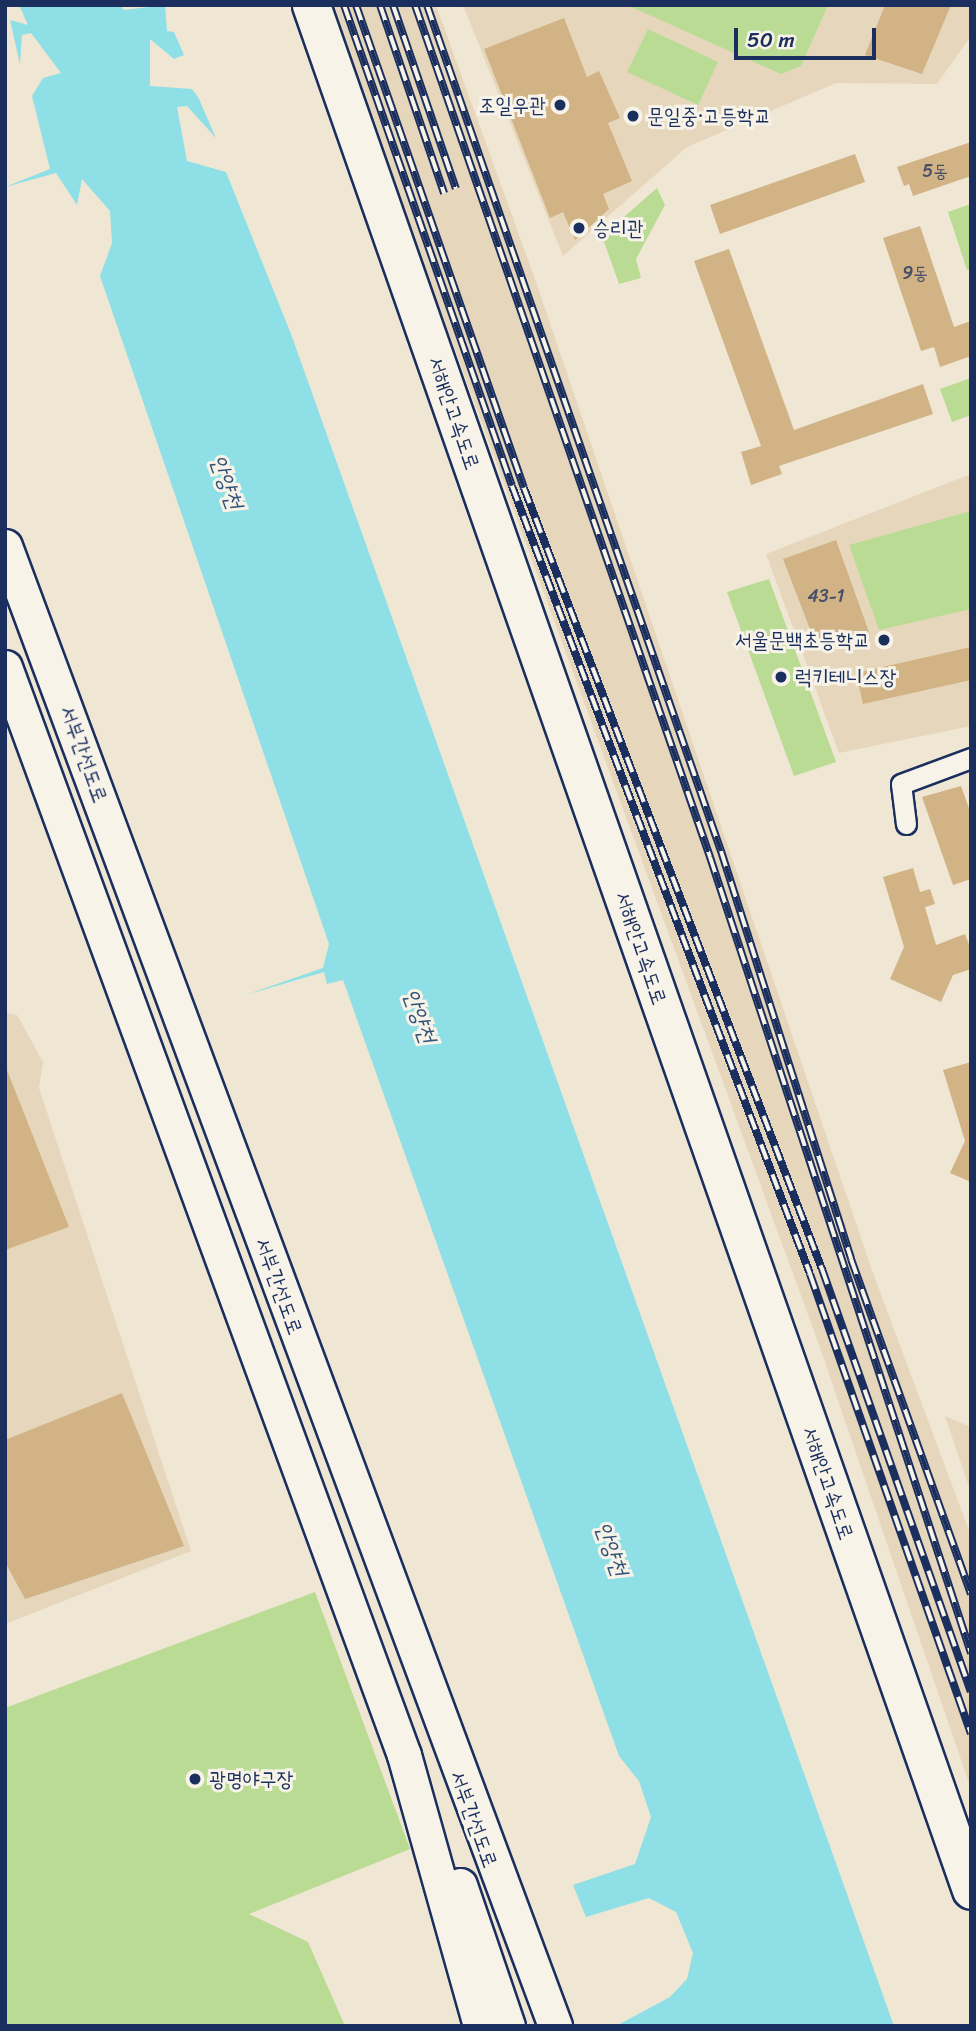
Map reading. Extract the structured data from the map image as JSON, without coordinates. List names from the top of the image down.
{
  "streets": {
    "highway": ["서해안고속도로", "서부간선도로"]
  },
  "water": ["안양천"],
  "places": [
    "조일우관",
    "문일중·고등학교",
    "승리관",
    "서울문백초등학교",
    "럭키테니스장",
    "광명야구장"
  ],
  "house_numbers": ["5동", "9동", "43-1"],
  "scale_bar": "50 m"
}
